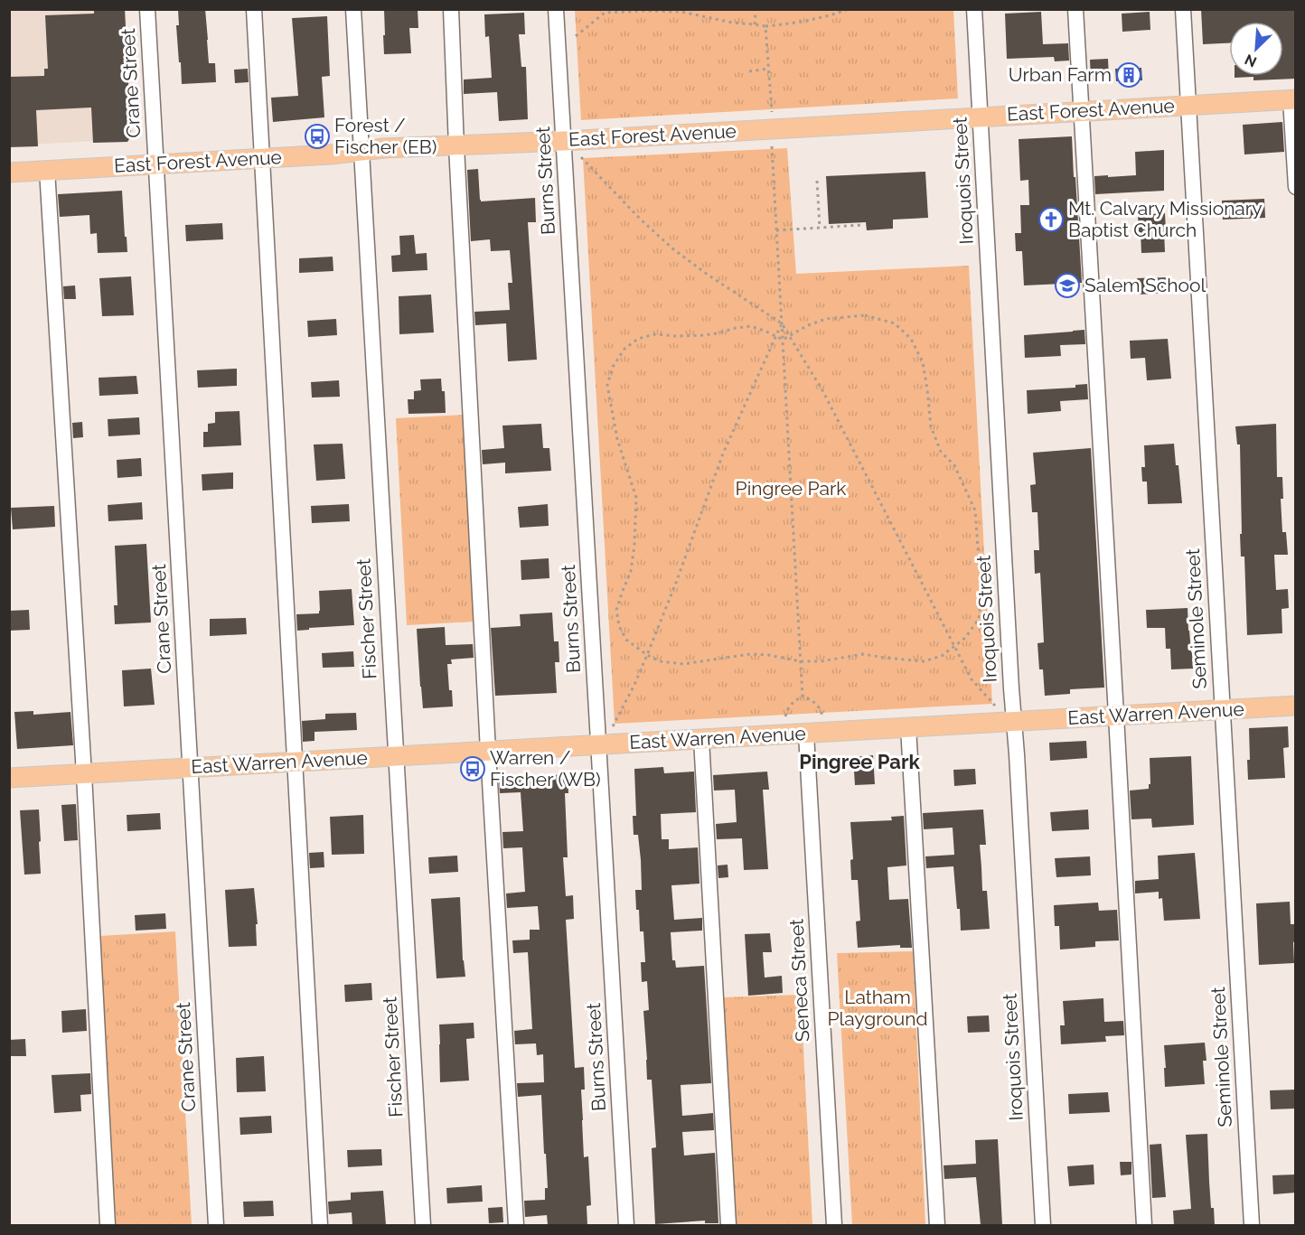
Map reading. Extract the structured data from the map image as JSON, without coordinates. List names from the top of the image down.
{
  "streets": {
    "main road": ["East Forest Avenue", "East Warren Avenue"],
    "street": [
      "Crane Street",
      "Burns Street",
      "Iroquois Street",
      "Fischer Street",
      "Seminole Street",
      "Seneca Street"
    ]
  },
  "crossings": [
    ["Crane Street", "East Forest Avenue"],
    ["Crane Street", "East Warren Avenue"],
    ["East Forest Avenue", "Burns Street"],
    ["East Forest Avenue", "Iroquois Street"],
    ["East Forest Avenue", "Fischer Street"],
    ["East Forest Avenue", "Seminole Street"],
    ["Burns Street", "East Warren Avenue"],
    ["Iroquois Street", "East Warren Avenue"],
    ["Fischer Street", "East Warren Avenue"],
    ["Seminole Street", "East Warren Avenue"],
    ["East Warren Avenue", "Seneca Street"]
  ],
  "districts": ["Pingree Park"],
  "parks": ["Pingree Park", "Latham Playground"],
  "places": {
    "building": ["Urban Farm"],
    "bus stop": ["Forest / Fischer (EB)", "Warren / Fischer (WB)"],
    "church": ["Mt. Calvary Missionary Baptist Church"],
    "school or university": ["Salem School"]
  },
  "north": "bottom left"
}
